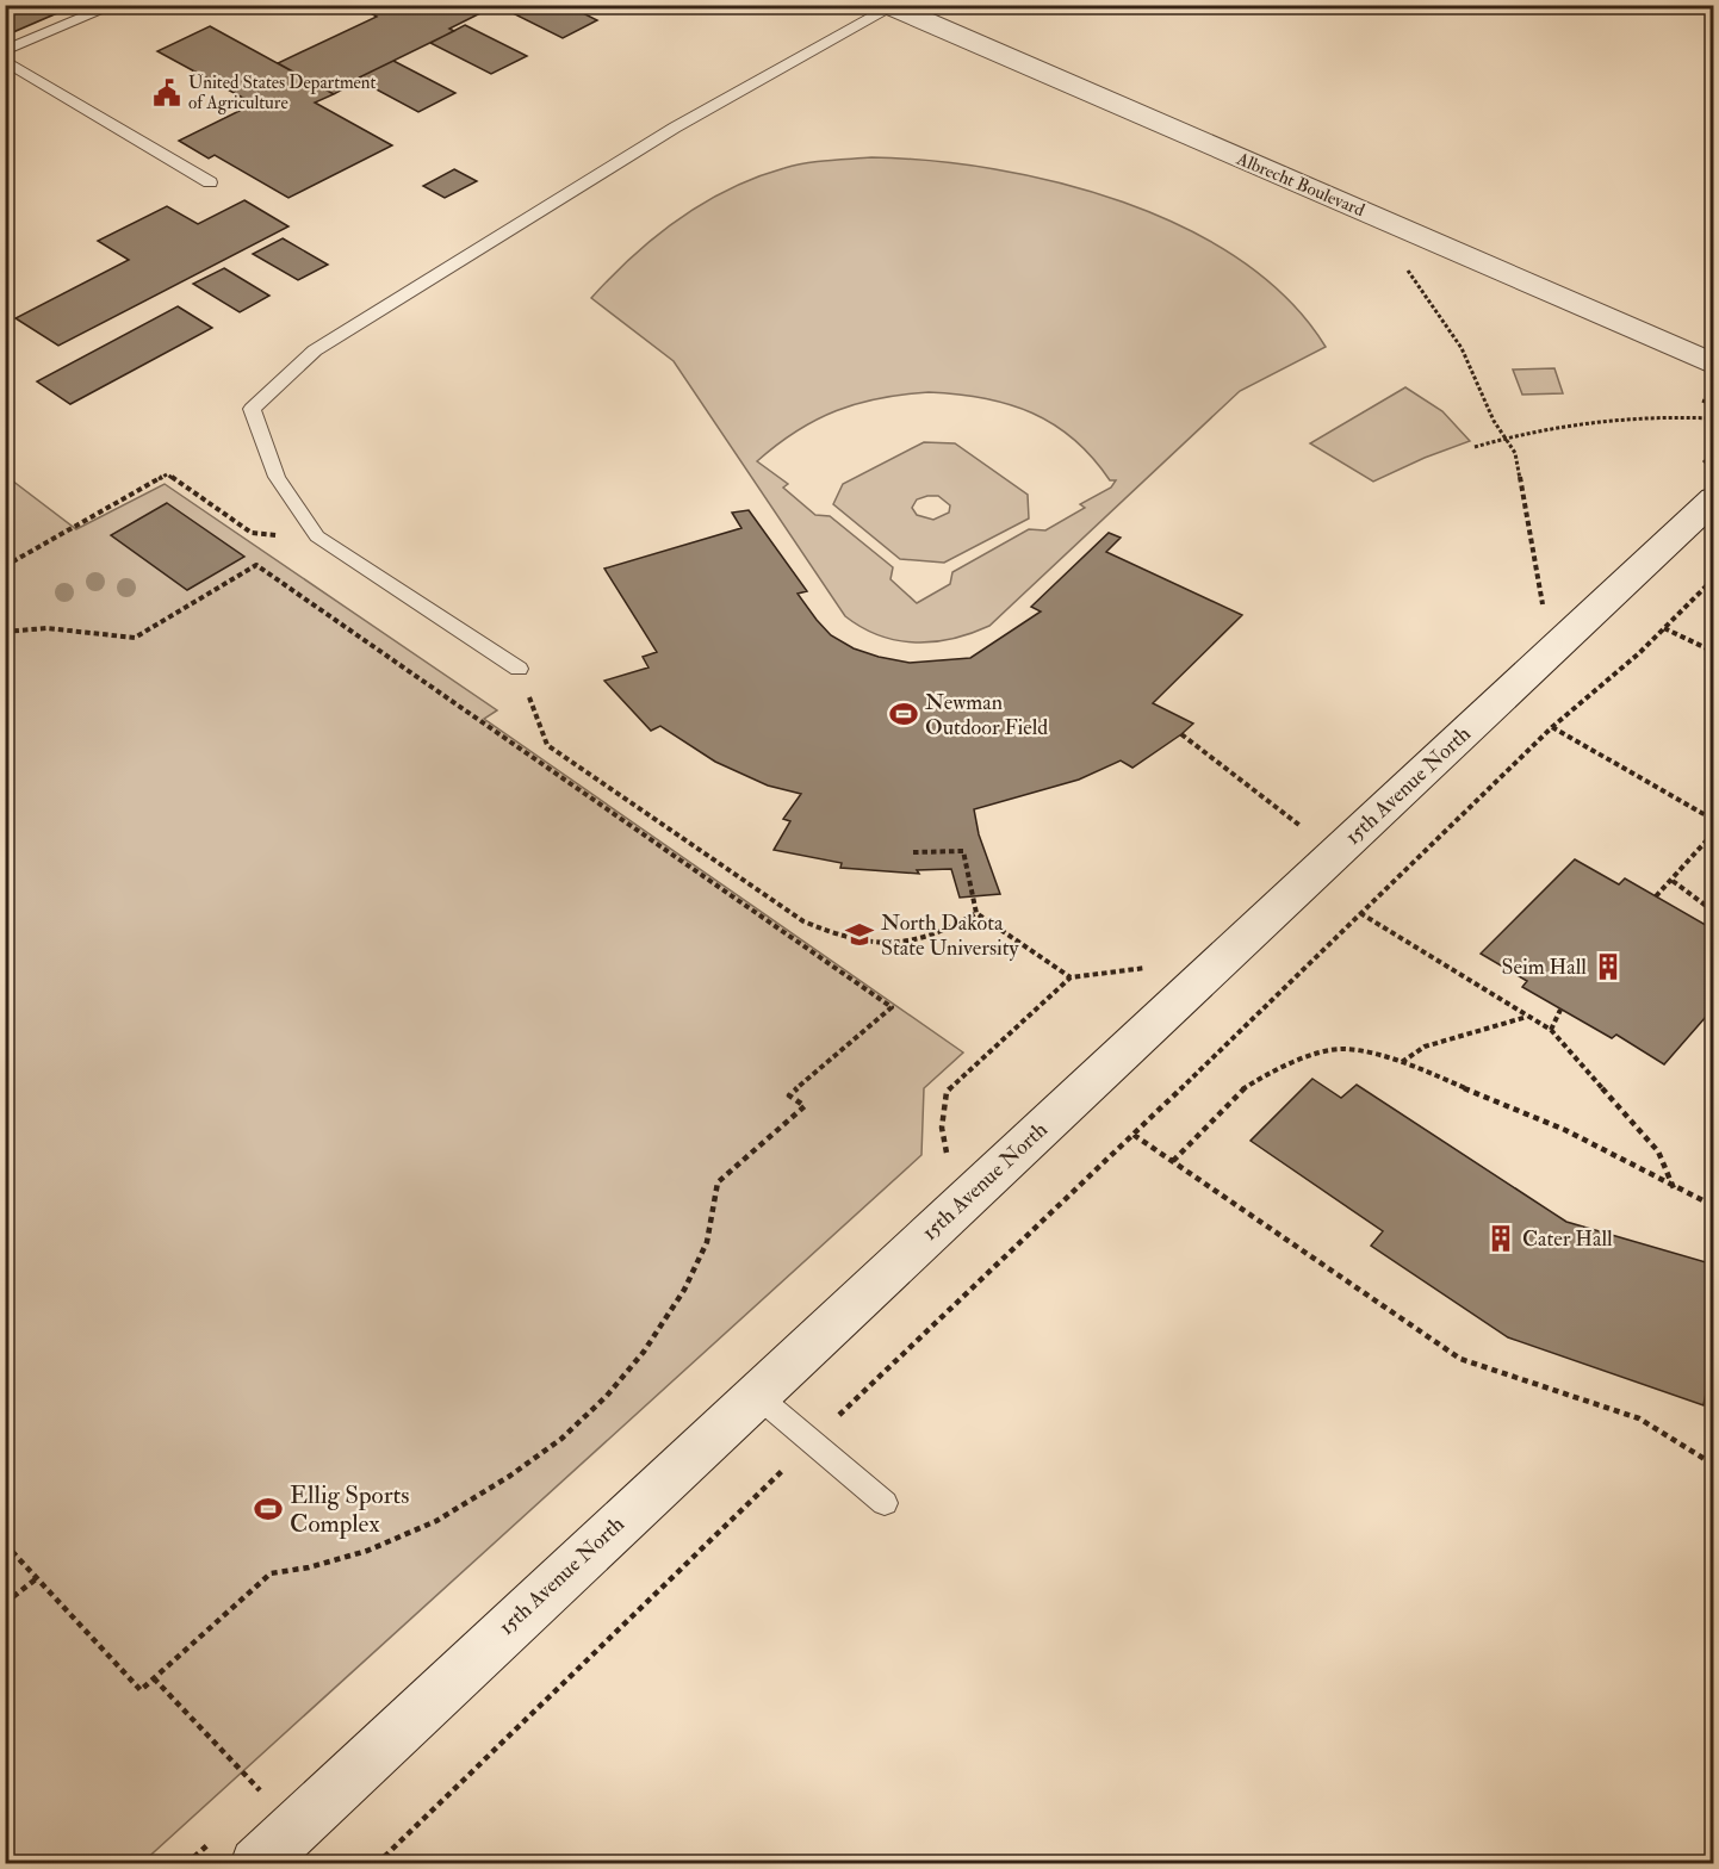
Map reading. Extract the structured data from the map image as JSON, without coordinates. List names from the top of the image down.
{
  "streets": {
    "street": ["Albrecht Boulevard", "15th Avenue North"]
  },
  "places": {
    "public building": ["United States Department of Agriculture"],
    "sports": ["Newman Outdoor Field", "Ellig Sports Complex"],
    "school or university": ["North Dakota State University"],
    "building": ["Seim Hall", "Cater Hall"]
  }
}
